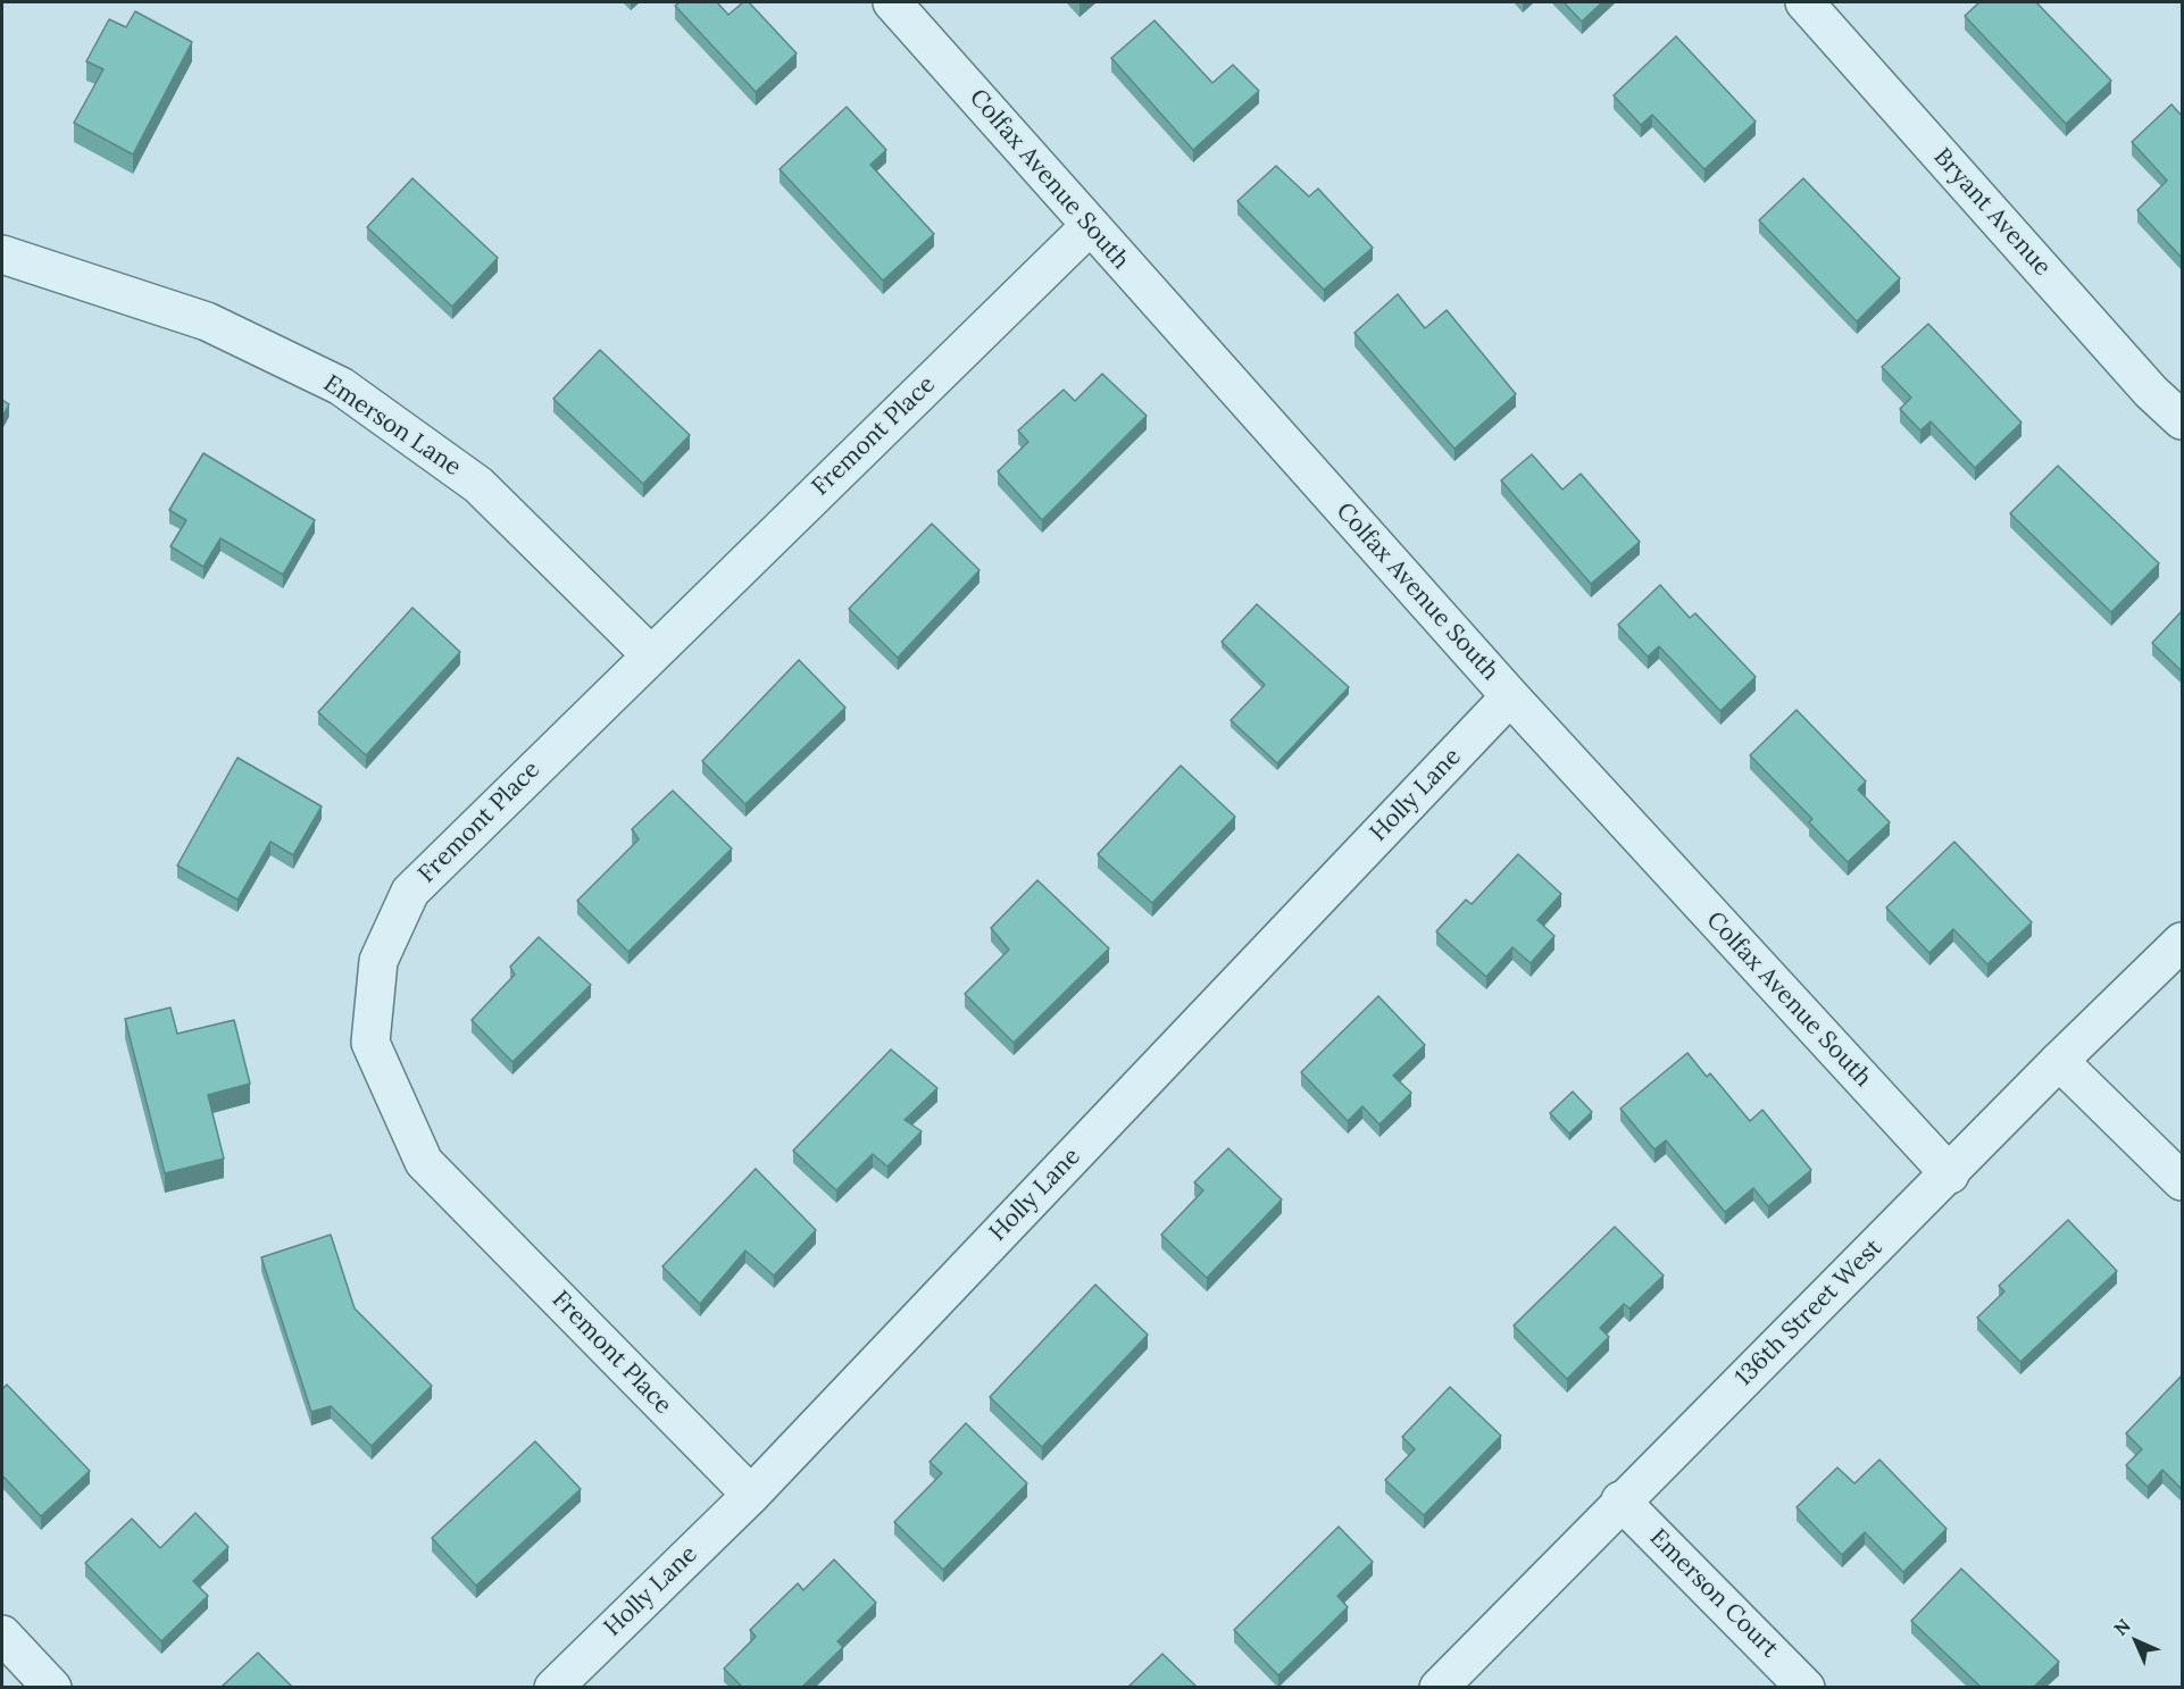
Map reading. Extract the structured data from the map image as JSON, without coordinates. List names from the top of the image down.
{
  "streets": {
    "street": [
      "Colfax Avenue South",
      "Bryant Avenue",
      "Emerson Lane",
      "Fremont Place",
      "Holly Lane",
      "136th Street West",
      "Emerson Court"
    ]
  },
  "crossings": [
    ["Colfax Avenue South", "Fremont Place"],
    ["Colfax Avenue South", "Holly Lane"],
    ["Colfax Avenue South", "136th Street West"],
    ["Emerson Lane", "Fremont Place"],
    ["Fremont Place", "Holly Lane"],
    ["136th Street West", "Emerson Court"]
  ],
  "north": "top left"
}
